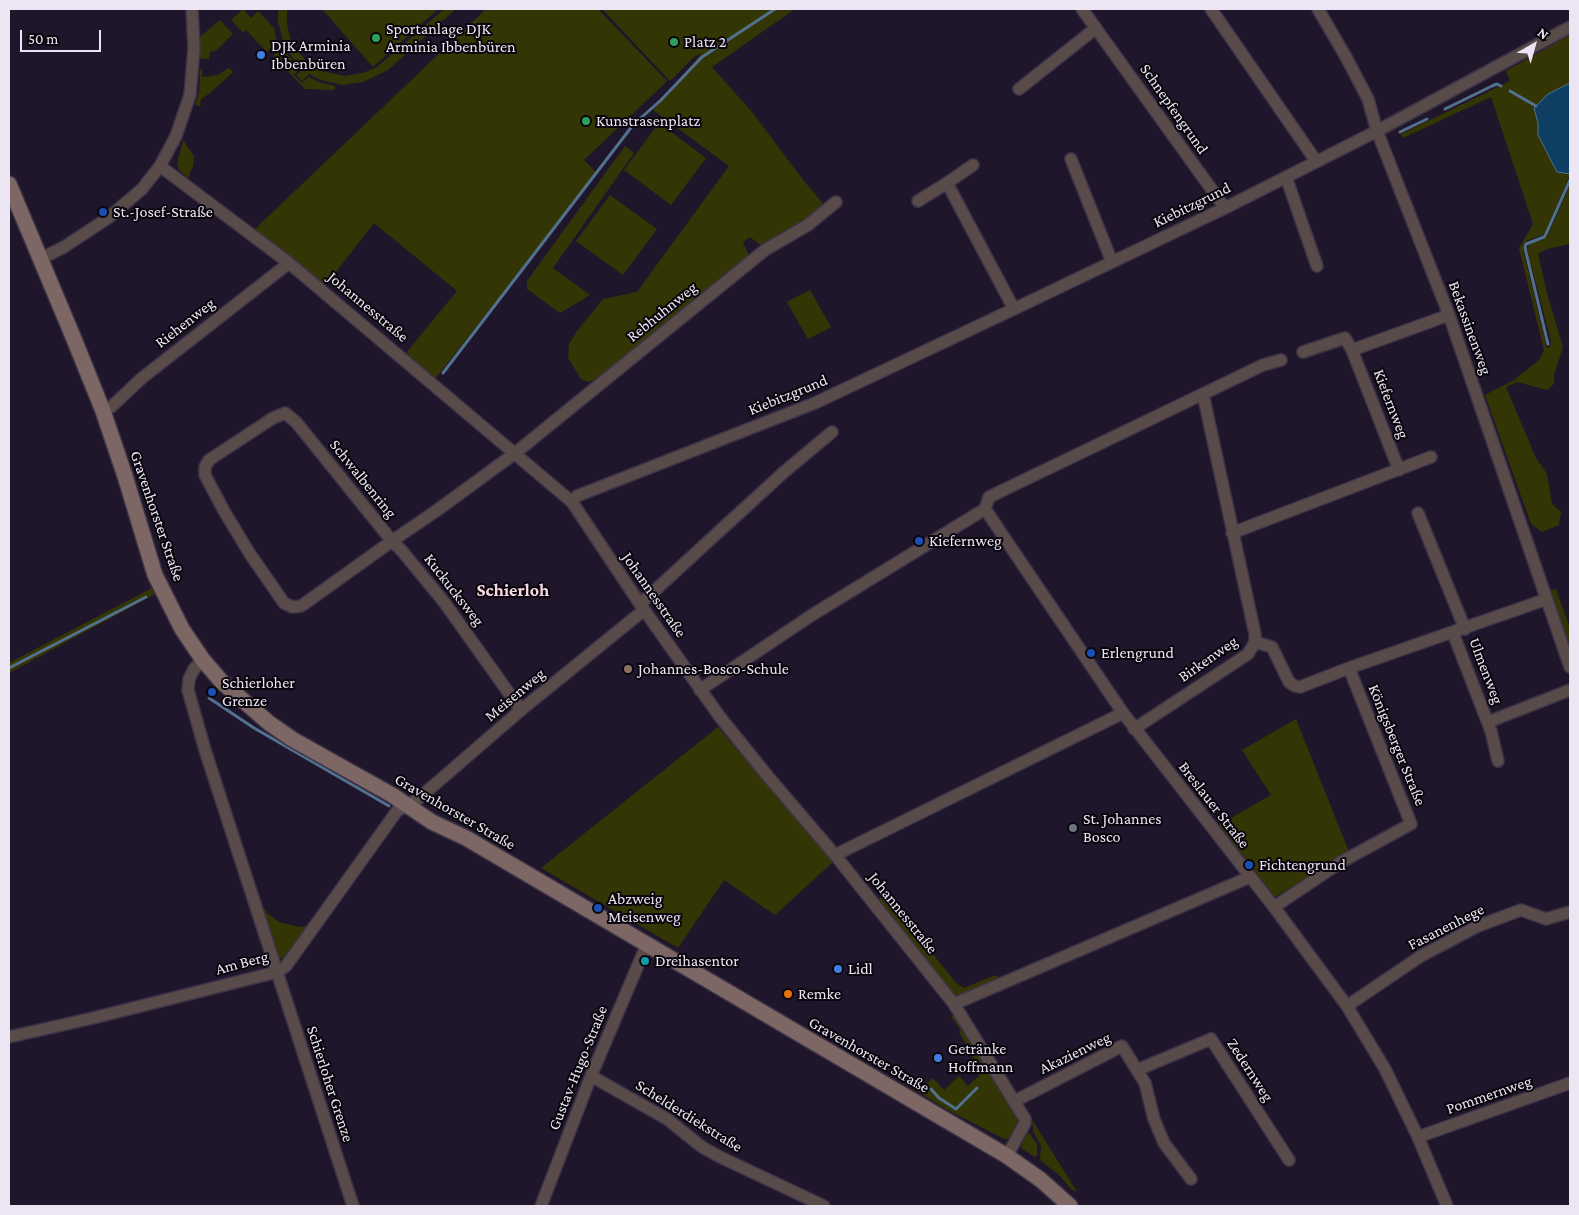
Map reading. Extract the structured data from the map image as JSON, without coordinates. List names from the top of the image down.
{
  "streets": {
    "main road": ["Gravenhorster Straße"],
    "street": [
      "Schnepfengrund",
      "Kiebitzgrund",
      "Johannesstraße",
      "Rebhuhnweg",
      "Riehenweg",
      "Bekassinenweg",
      "Kiefernweg",
      "Schwalbenring",
      "Kuckucksweg",
      "Birkenweg",
      "Ulmenweg",
      "Meisenweg",
      "Königsberger Straße",
      "Breslauer Straße",
      "Fasanenhege",
      "Am Berg",
      "Akazienweg",
      "Gustav-Hugo-Straße",
      "Zedernweg",
      "Schierloher Grenze",
      "Pommernweg",
      "Schelderdiekstraße"
    ]
  },
  "crossings": [
    ["Schnepfengrund", "Kiebitzgrund"],
    ["Kiebitzgrund", "Johannesstraße"],
    ["Kiebitzgrund", "Bekassinenweg"],
    ["Johannesstraße", "Rebhuhnweg"],
    ["Johannesstraße", "Riehenweg"],
    ["Johannesstraße", "Gravenhorster Straße"],
    ["Johannesstraße", "Meisenweg"],
    ["Johannesstraße", "Akazienweg"],
    ["Riehenweg", "Gravenhorster Straße"],
    ["Bekassinenweg", "Königsberger Straße"],
    ["Schwalbenring", "Kuckucksweg"],
    ["Gravenhorster Straße", "Meisenweg"],
    ["Gravenhorster Straße", "Am Berg"],
    ["Gravenhorster Straße", "Gustav-Hugo-Straße"],
    ["Gravenhorster Straße", "Schierloher Grenze"],
    ["Kuckucksweg", "Meisenweg"],
    ["Birkenweg", "Königsberger Straße"],
    ["Birkenweg", "Breslauer Straße"],
    ["Ulmenweg", "Königsberger Straße"],
    ["Meisenweg", "Am Berg"],
    ["Königsberger Straße", "Breslauer Straße"],
    ["Breslauer Straße", "Fasanenhege"],
    ["Breslauer Straße", "Pommernweg"],
    ["Am Berg", "Schierloher Grenze"],
    ["Akazienweg", "Zedernweg"],
    ["Gustav-Hugo-Straße", "Schelderdiekstraße"]
  ],
  "districts": ["Schierloh"],
  "places": [
    "Sportanlage DJK Arminia Ibbenbüren",
    "Platz 2",
    "DJK Arminia Ibbenbüren",
    "Kunstrasenplatz",
    "St.-Josef-Straße",
    "Kiefernweg",
    "Erlengrund",
    "Johannes-Bosco-Schule",
    "Schierloher Grenze",
    "St. Johannes Bosco",
    "Fichtengrund",
    "Abzweig Meisenweg",
    "Dreihasentor",
    "Lidl",
    "Remke",
    "Getränke Hoffmann"
  ],
  "scale_bar": "50 m",
  "north": "top right"
}
